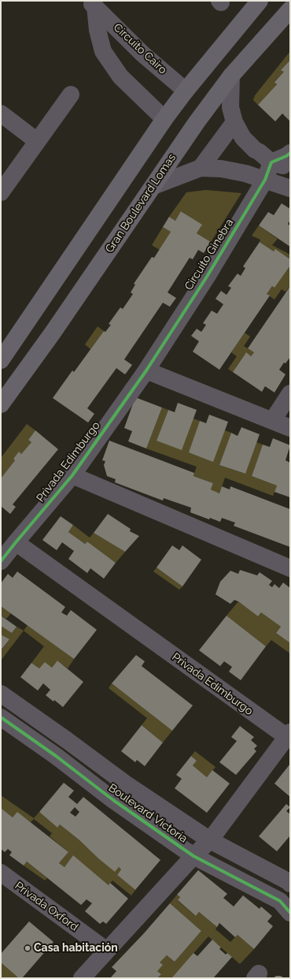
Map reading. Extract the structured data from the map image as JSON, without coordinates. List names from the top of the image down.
{
  "streets": {
    "main road": ["Gran Boulevard Lomas"],
    "street": [
      "Circuito Cairo",
      "Circuito Ginebra",
      "Privada Edimburgo",
      "Boulevard Victoria",
      "Privada Oxford"
    ]
  },
  "crossings": [
    ["Circuito Ginebra", "Privada Edimburgo"],
    ["Privada Edimburgo", "Boulevard Victoria"]
  ],
  "places": ["Casa habitación"]
}
